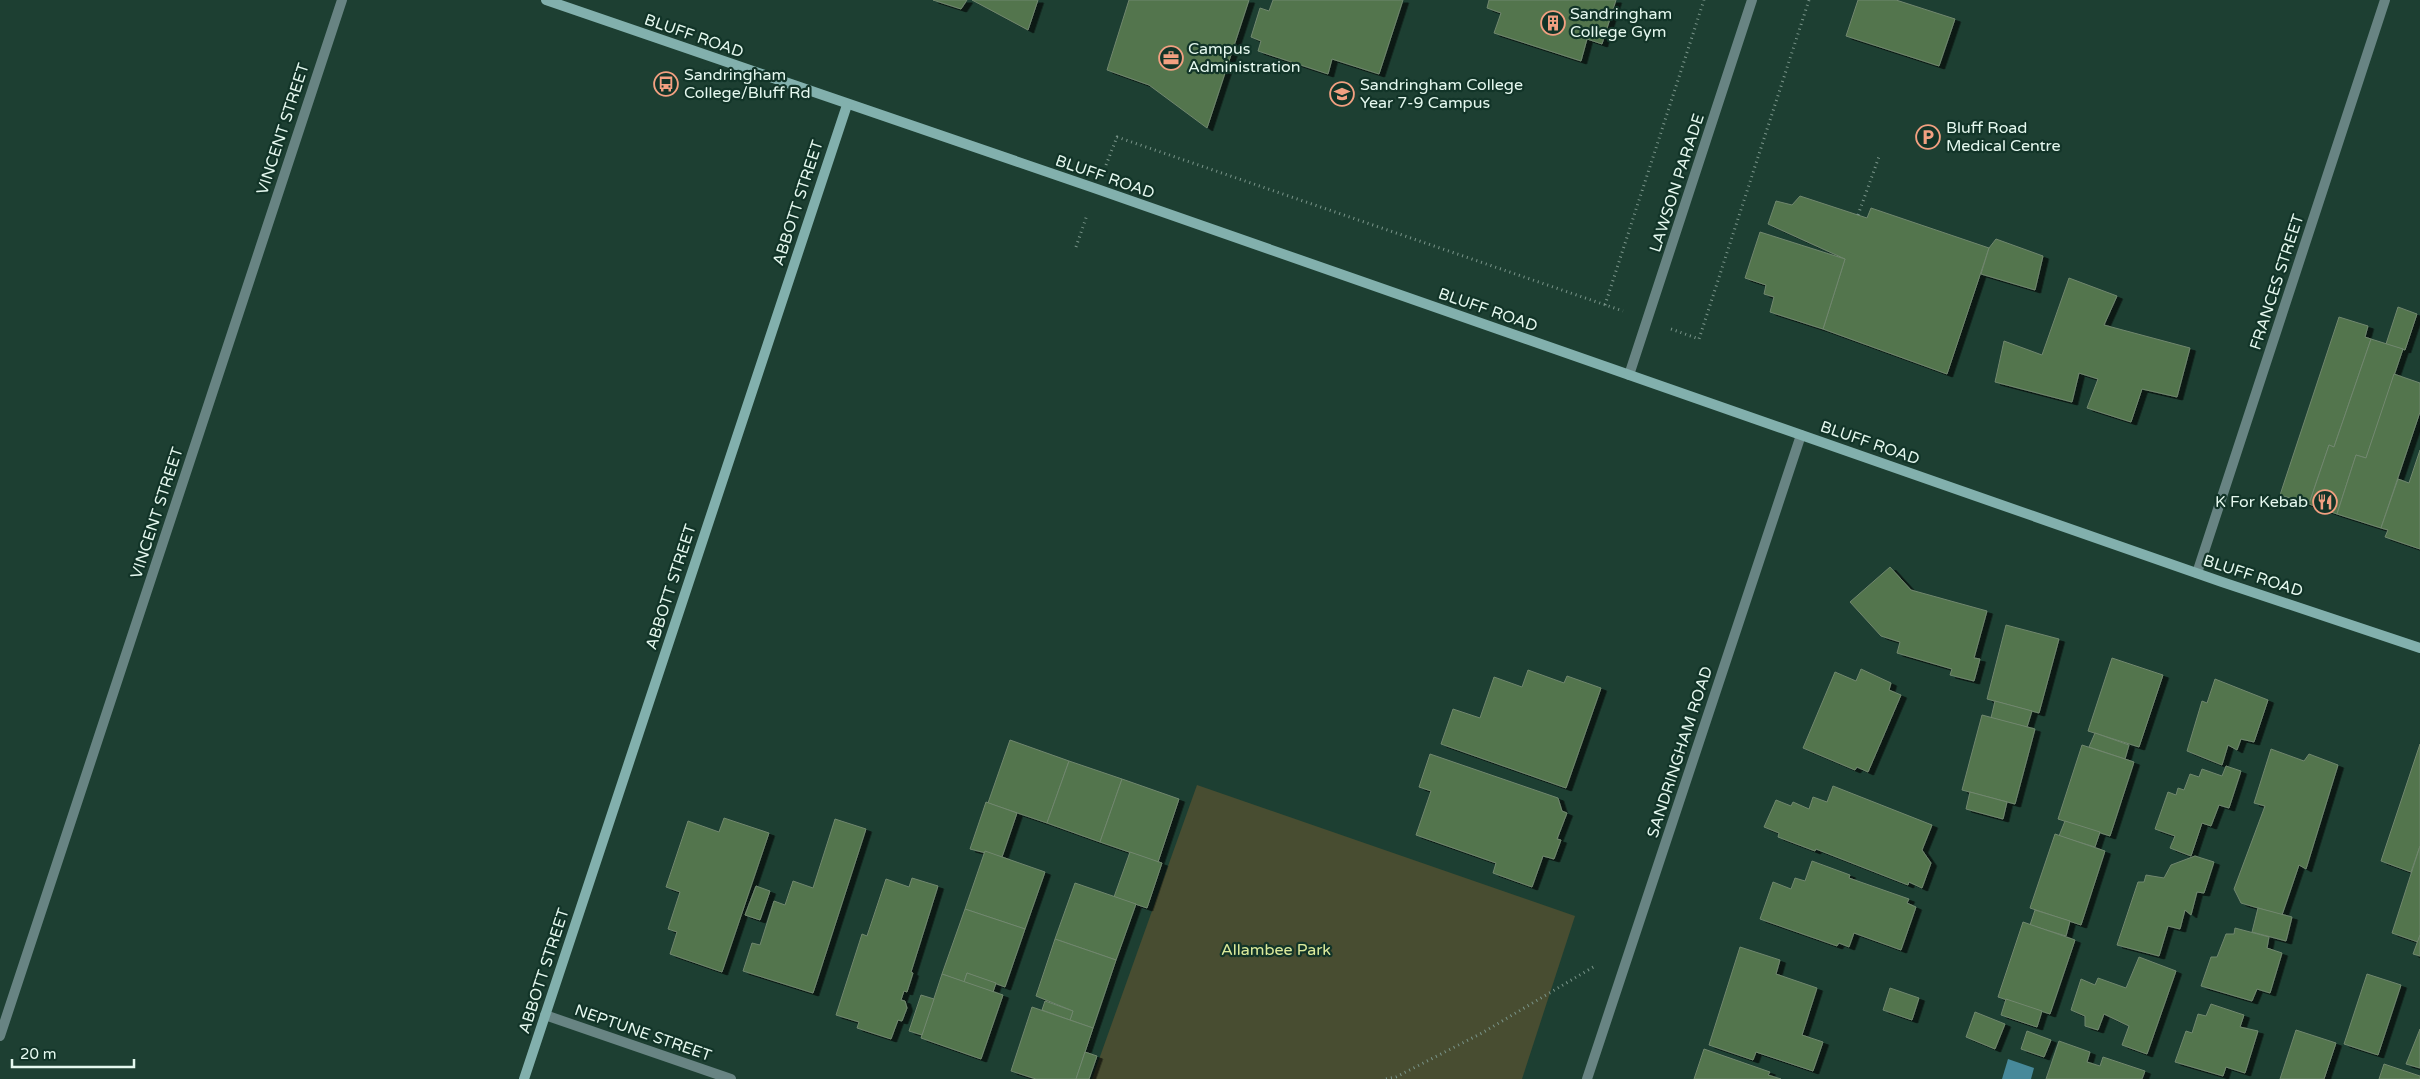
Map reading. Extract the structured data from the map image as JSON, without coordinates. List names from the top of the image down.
{
  "streets": {
    "main road": ["BLUFF ROAD", "ABBOTT STREET"],
    "street": [
      "VINCENT STREET",
      "LAWSON PARADE",
      "FRANCES STREET",
      "SANDRINGHAM ROAD",
      "NEPTUNE STREET"
    ]
  },
  "crossings": [
    ["BLUFF ROAD", "LAWSON PARADE"],
    ["BLUFF ROAD", "ABBOTT STREET"],
    ["BLUFF ROAD", "FRANCES STREET"],
    ["BLUFF ROAD", "SANDRINGHAM ROAD"],
    ["ABBOTT STREET", "NEPTUNE STREET"]
  ],
  "parks": ["Allambee Park"],
  "places": {
    "building": ["Sandringham College Gym"],
    "office": ["Campus Administration"],
    "bus stop": ["Sandringham College/Bluff Rd"],
    "school or university": ["Sandringham College Year 7-9 Campus"],
    "parking": ["Bluff Road Medical Centre"],
    "restaurant": ["K For Kebab"]
  },
  "scale_bar": "20 m"
}
